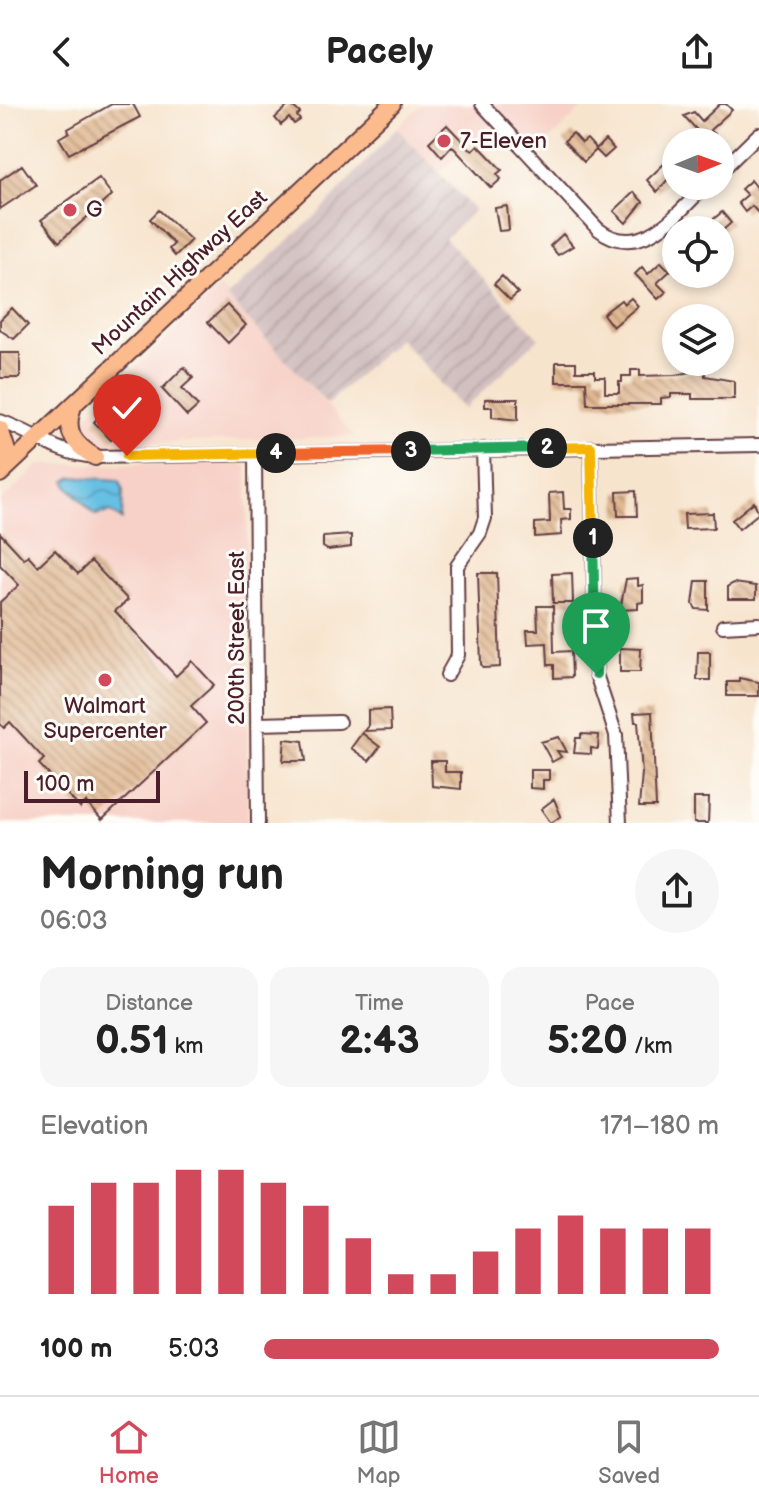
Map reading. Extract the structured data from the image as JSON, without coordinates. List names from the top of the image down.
{
  "streets": {
    "main road": ["Mountain Highway East"],
    "street": ["200th Street East"]
  },
  "places": ["7-Eleven", "G", "Walmart Supercenter"],
  "scale_bar": "100 m",
  "north": "right",
  "page": {
    "header": "Pacely",
    "pins": [
      "2",
      "3",
      "4",
      "1"
    ],
    "scale": "100 m",
    "heading": ["Morning run", "06:03"],
    "stats": [
      ["Distance", "0.51 km"],
      ["Time", "2:43"],
      ["Pace", "5:20 /km"]
    ],
    "chart": ["Elevation", "171–180 m"],
    "list": [
      {
        "name": "100 m",
        "note": "5:03"
      }
    ],
    "tabs": ["Home", "Map", "Saved"]
  }
}
